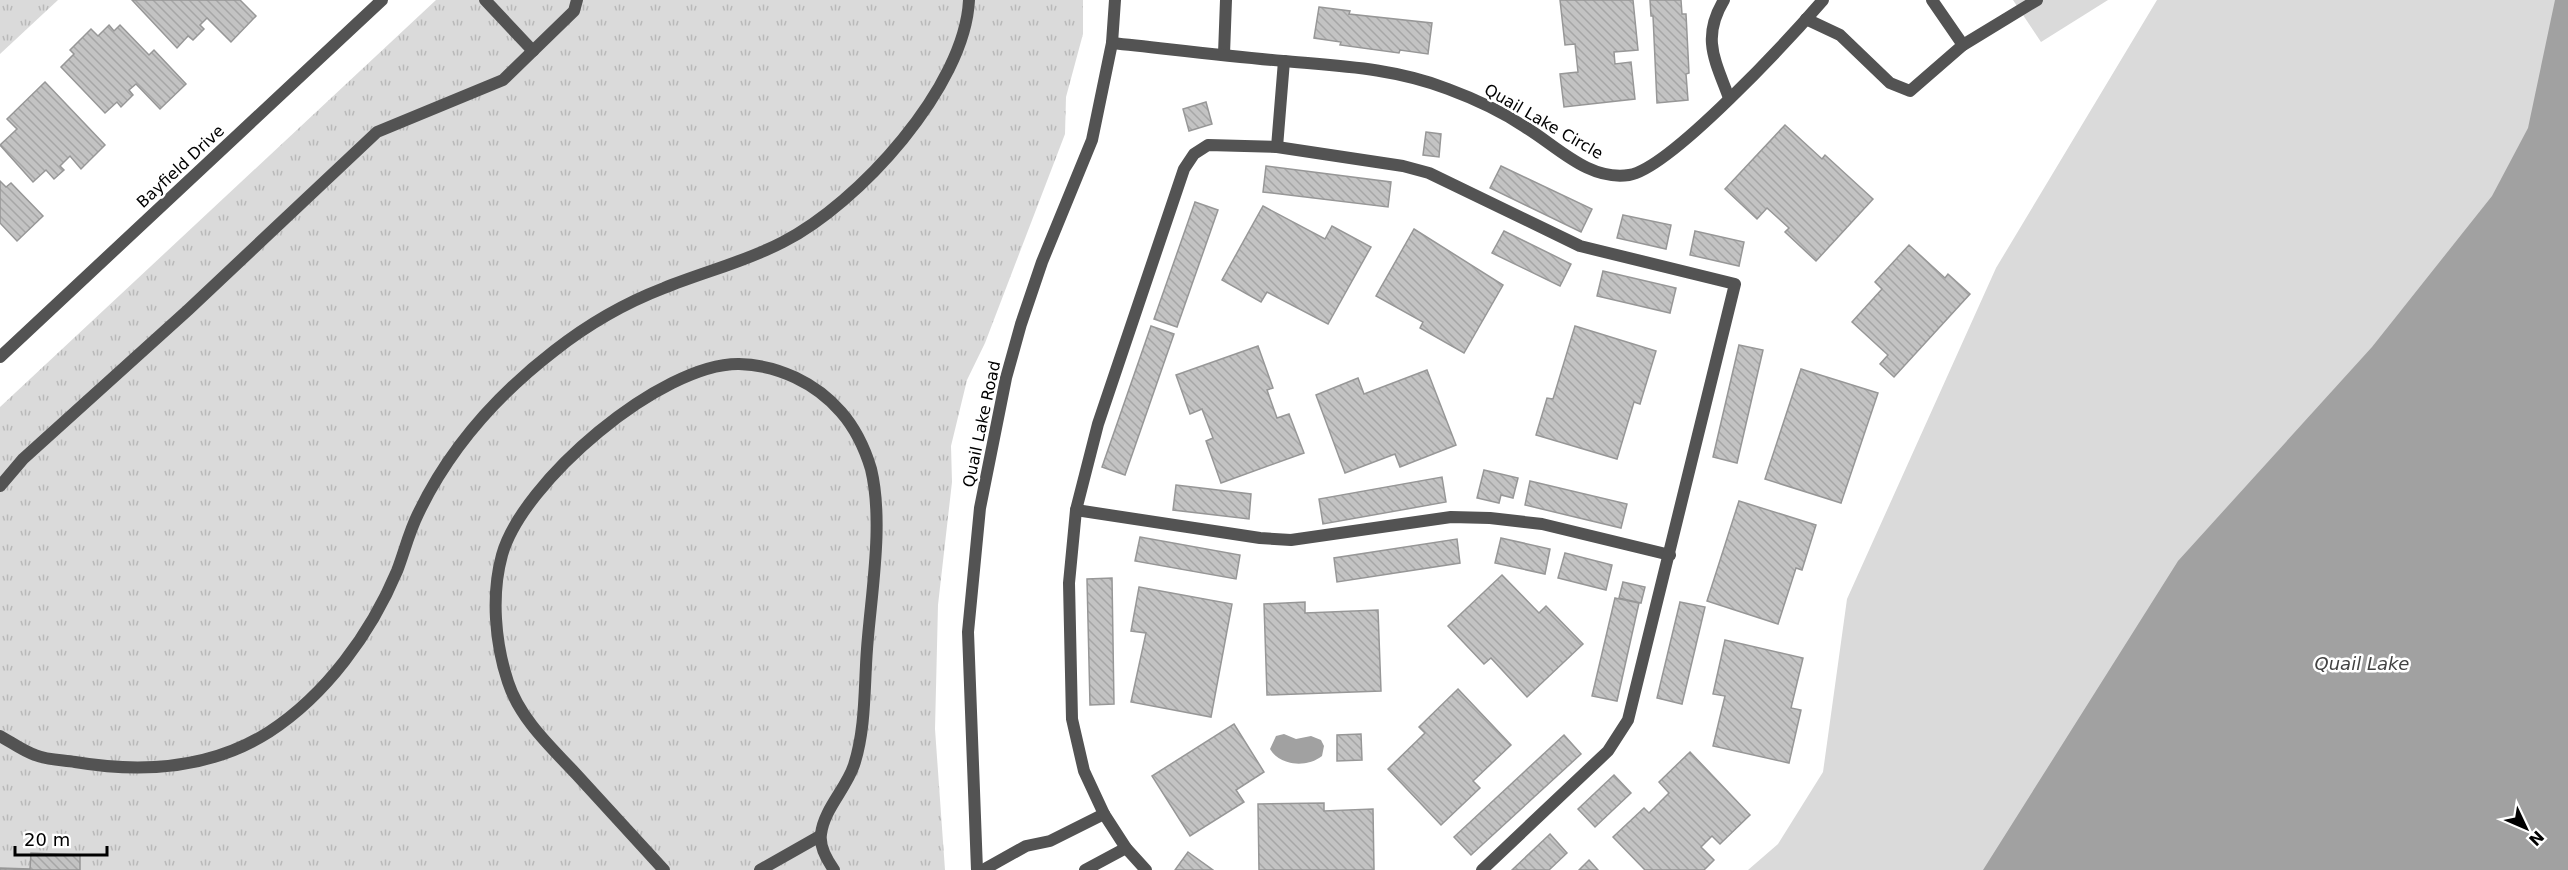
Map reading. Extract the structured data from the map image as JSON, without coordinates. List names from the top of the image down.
{
  "streets": {
    "street": ["Quail Lake Circle", "Bayfield Drive", "Quail Lake Road"]
  },
  "crossings": [
    ["Quail Lake Circle", "Quail Lake Road"]
  ],
  "water": ["Quail Lake"],
  "scale_bar": "20 m",
  "north": "bottom right"
}
